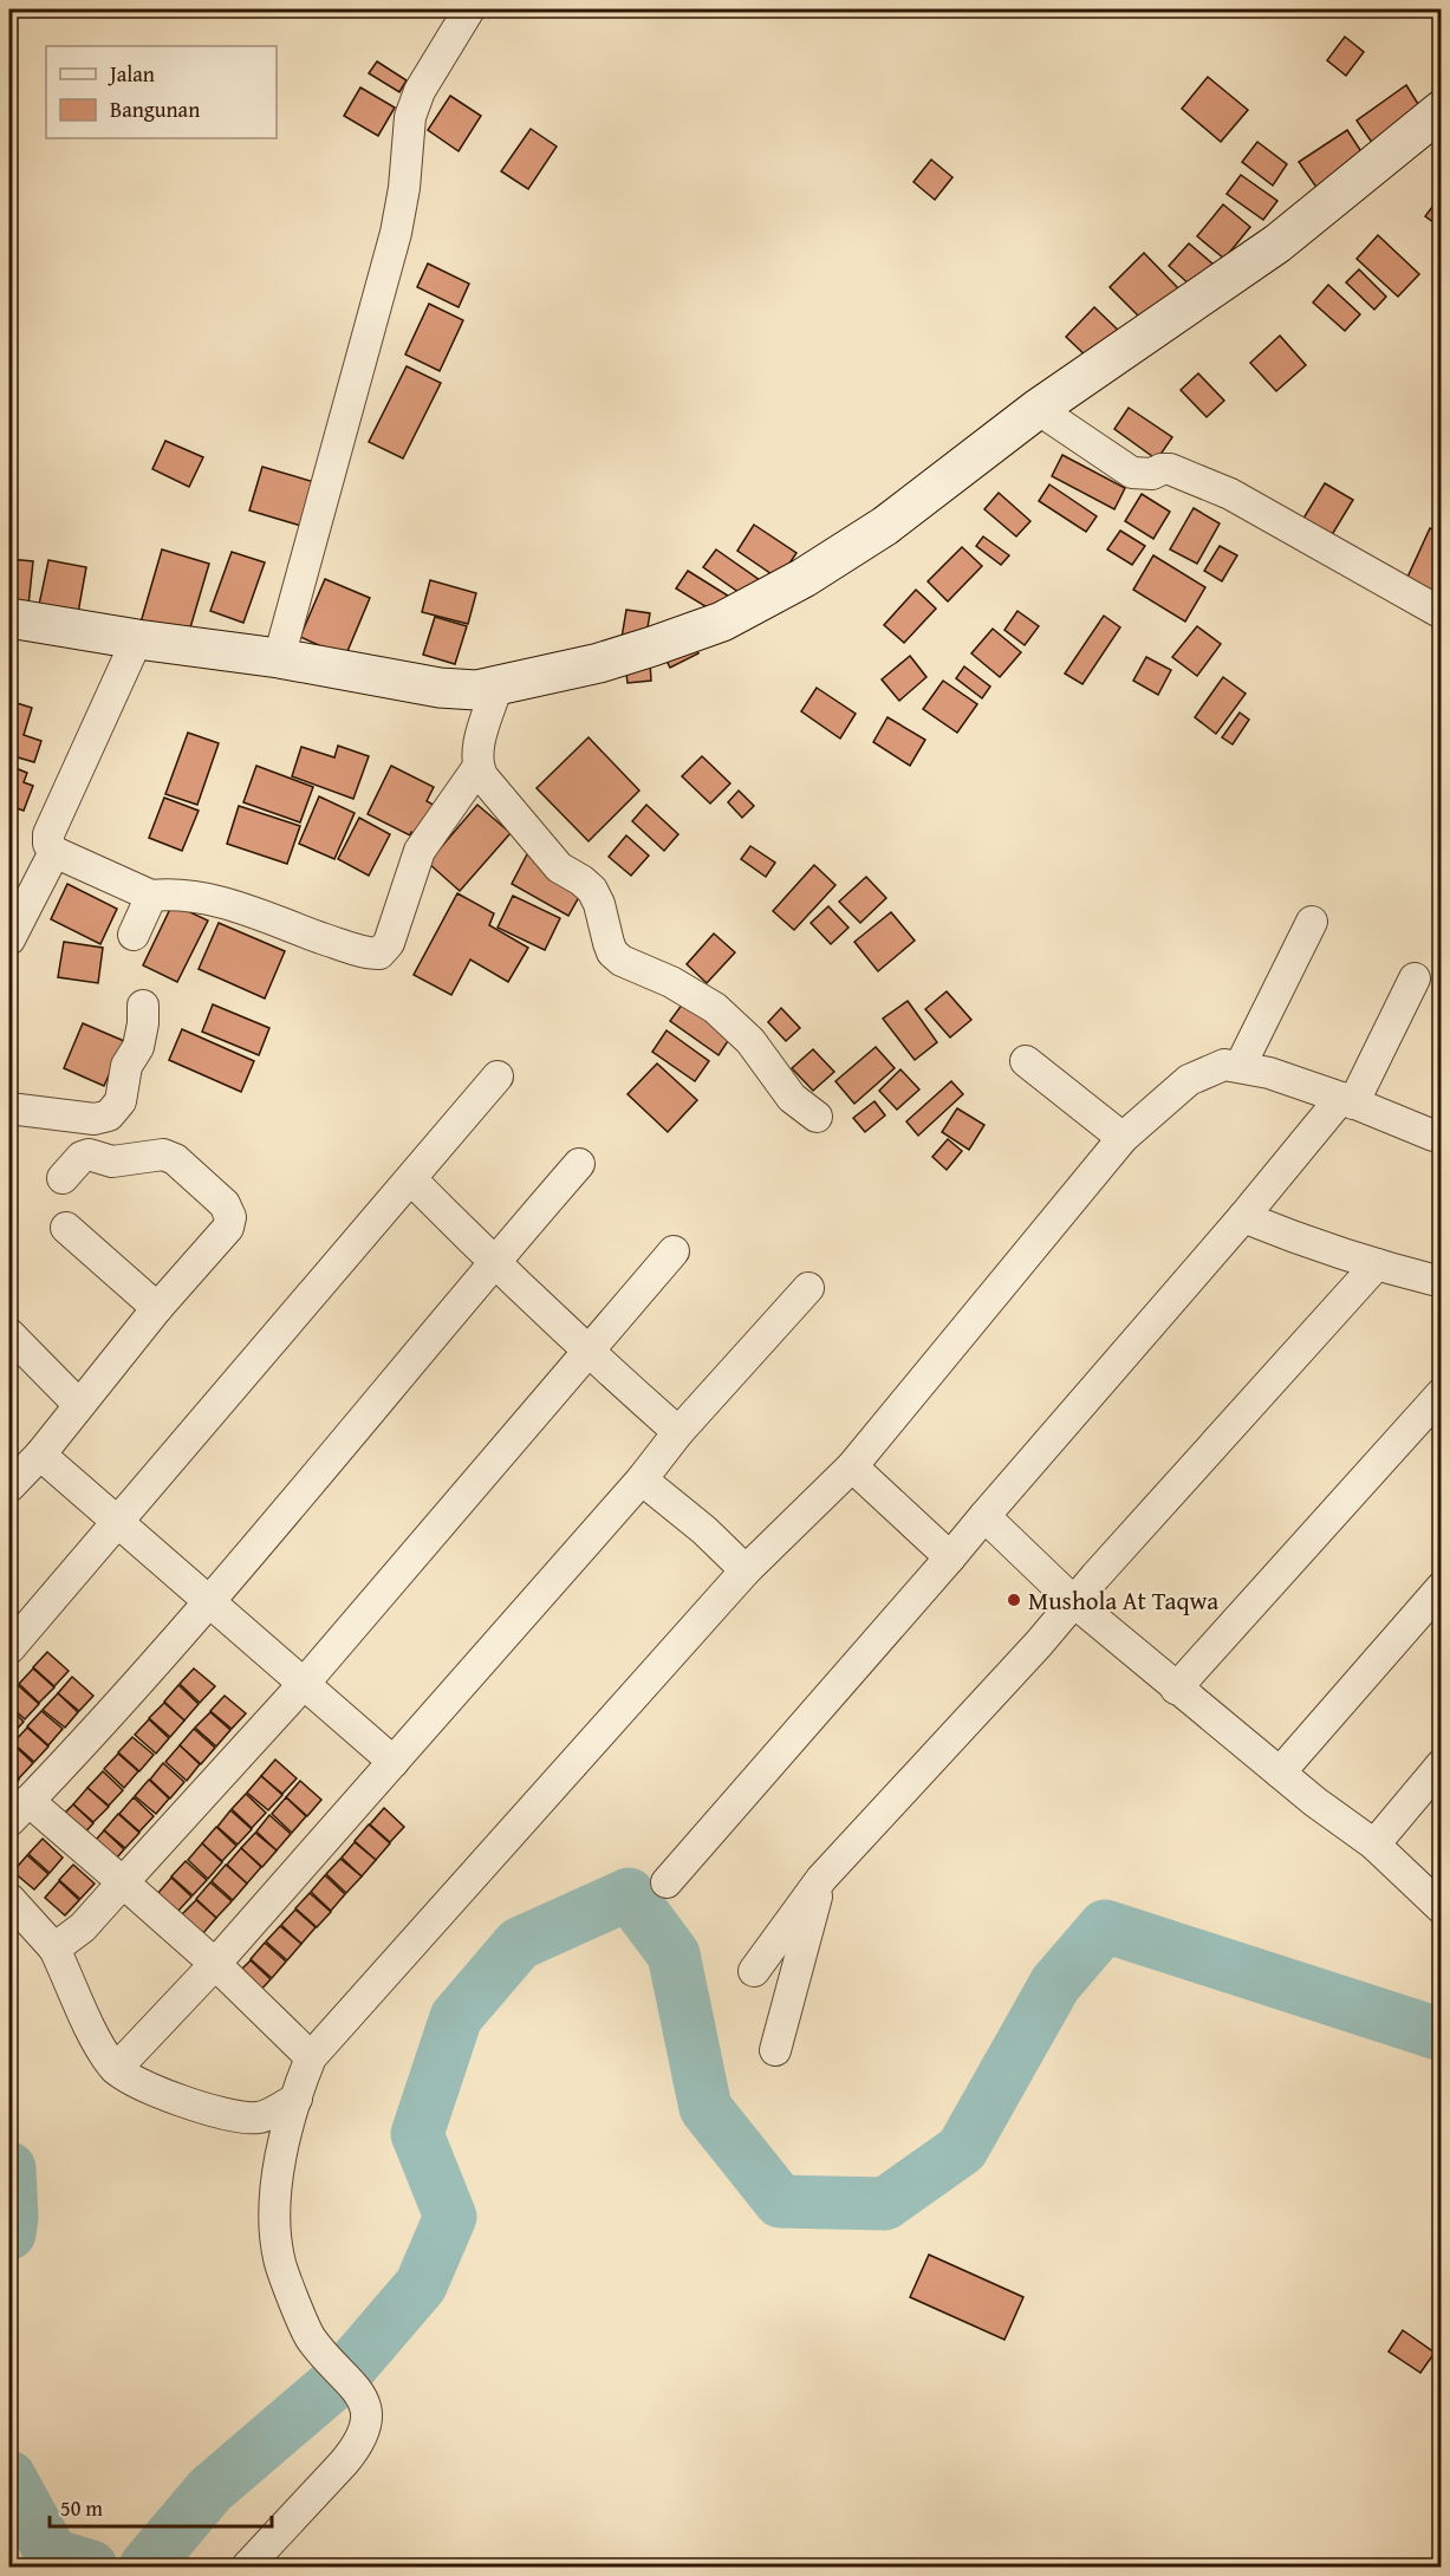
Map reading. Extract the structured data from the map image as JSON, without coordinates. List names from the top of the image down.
{
  "places": ["Mushola At Taqwa"],
  "legend": ["Jalan", "Bangunan"],
  "scale_bar": "50 m"
}
